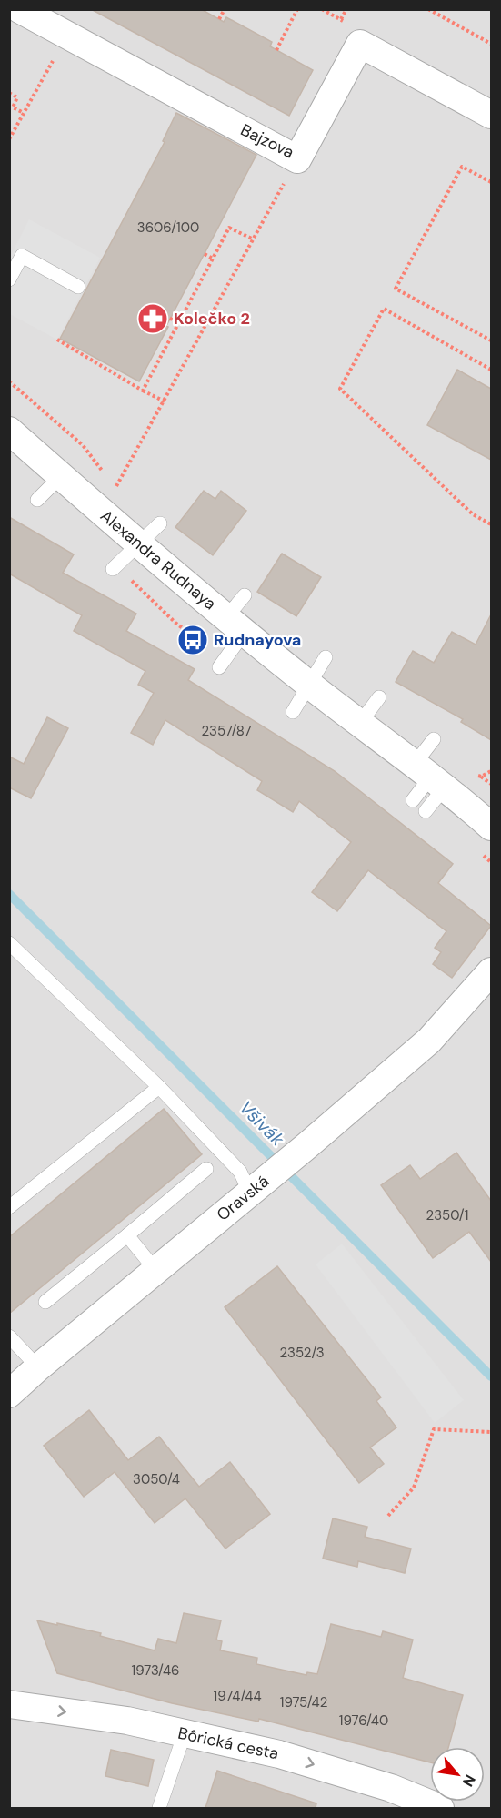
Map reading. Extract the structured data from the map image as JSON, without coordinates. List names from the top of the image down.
{
  "streets": {
    "street": [
      "Bajzova",
      "Alexandra Rudnaya",
      "Oravská",
      "Bôrická cesta"
    ]
  },
  "one_way": ["Bôrická cesta"],
  "water": ["Všivák"],
  "places": {
    "pharmacy": ["Kolečko 2"],
    "bus stop": ["Rudnayova"]
  },
  "house_numbers": [
    "3606/100",
    "2357/87",
    "2350/1",
    "2352/3",
    "3050/4",
    "1973/46",
    "1974/44",
    "1975/42",
    "1976/40"
  ],
  "north": "bottom right"
}
